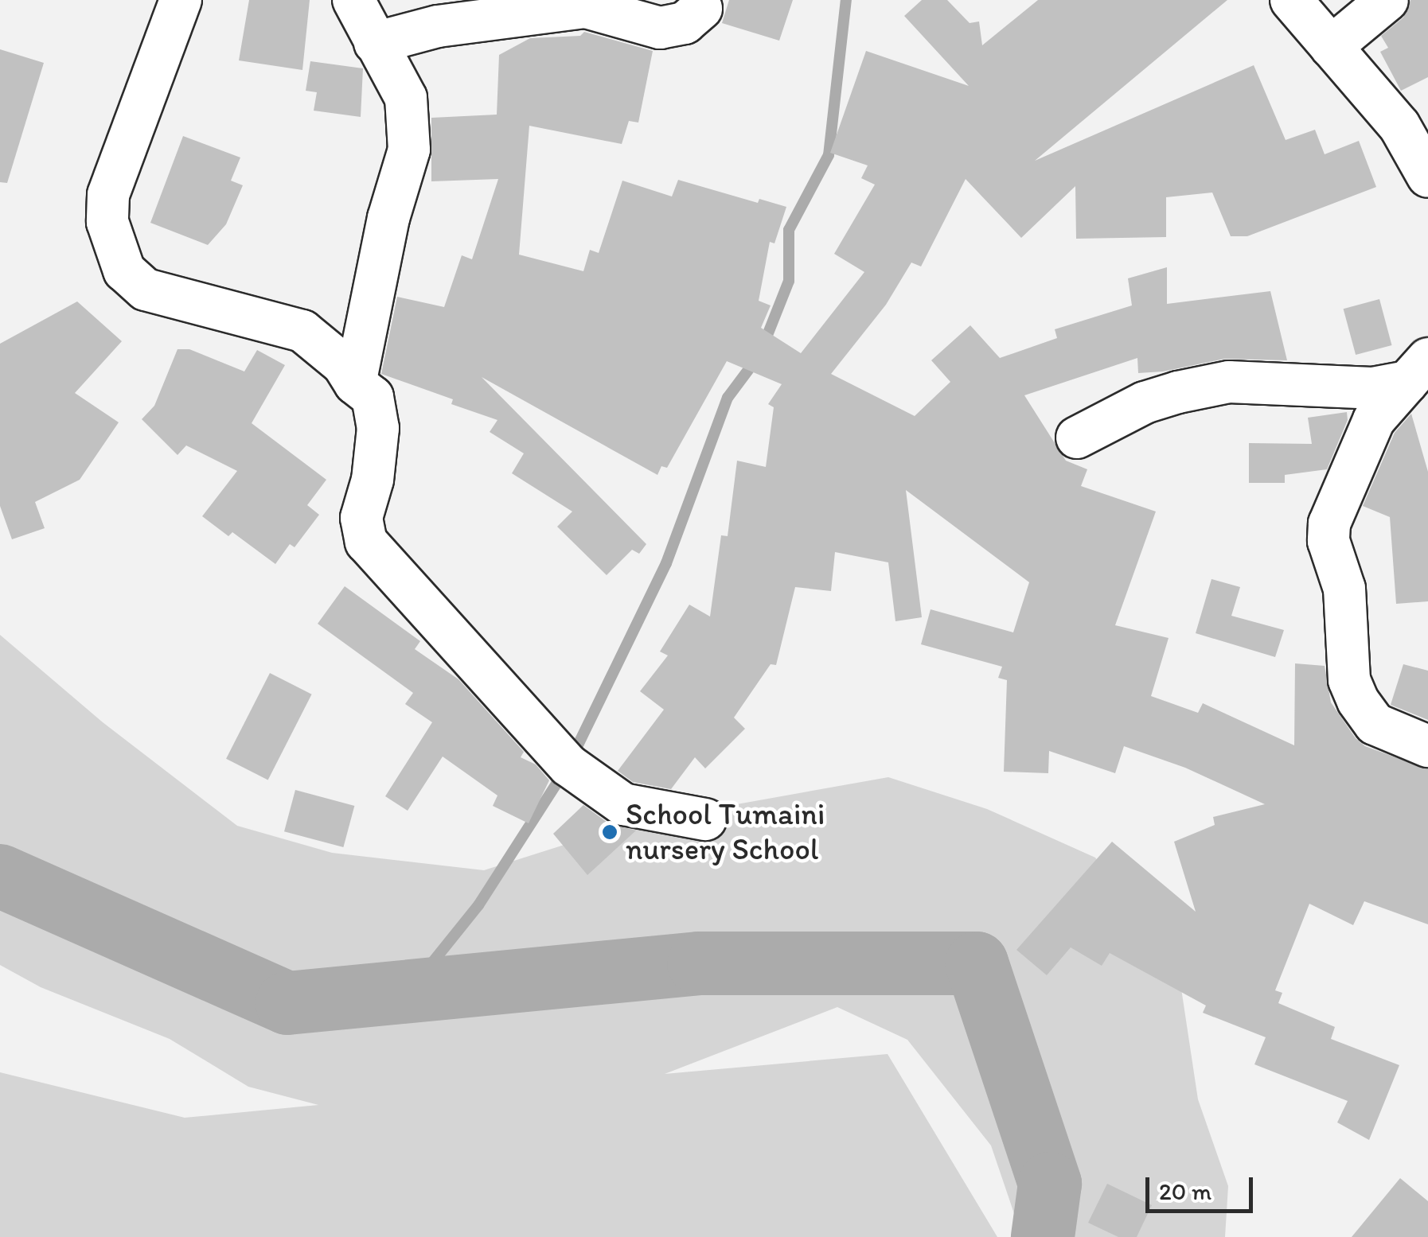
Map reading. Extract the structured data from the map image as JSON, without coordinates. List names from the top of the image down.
{
  "places": ["School Tumaini nursery School"],
  "scale_bar": "20 m"
}
